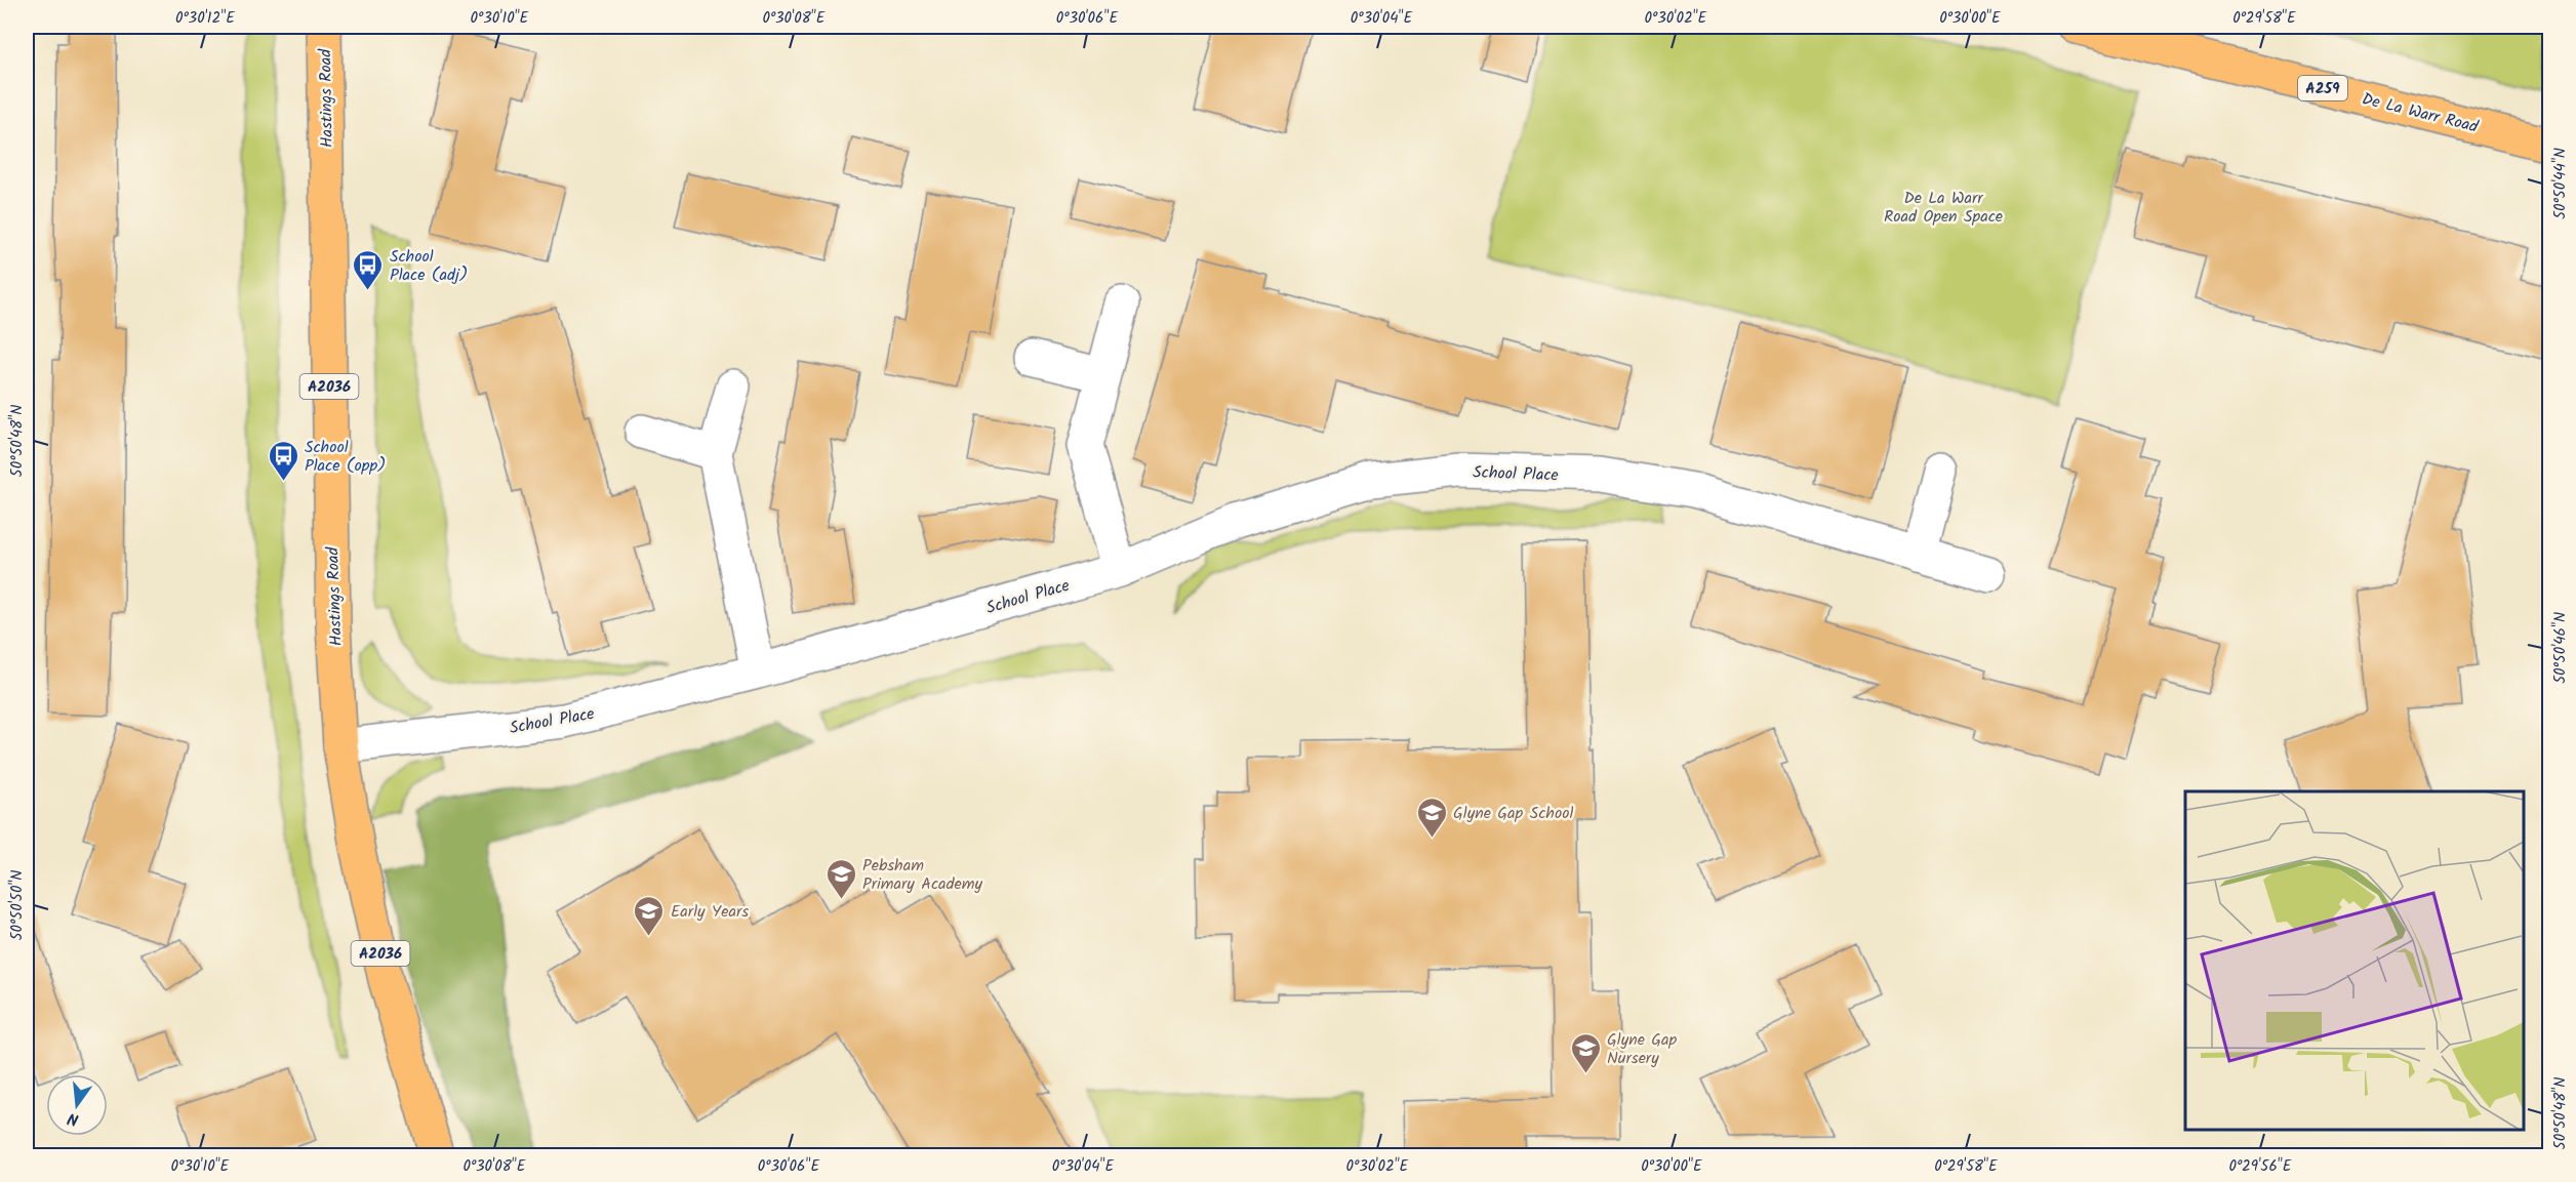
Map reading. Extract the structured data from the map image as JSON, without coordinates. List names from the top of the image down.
{
  "streets": {
    "main road": [
      "A259",
      "Hastings Road",
      "De La Warr Road",
      "A2036"
    ],
    "street": ["School Place"]
  },
  "crossings": [
    ["Hastings Road", "School Place"]
  ],
  "parks": ["De La Warr Road Open Space"],
  "places": {
    "bus stop": ["School Place (adj)", "School Place (opp)"],
    "school or university": [
      "Glyne Gap School",
      "Pebsham Primary Academy",
      "Early Years",
      "Glyne Gap Nursery"
    ]
  },
  "north": "bottom",
  "coordinates": [
    "0°30'12\"E",
    "0°30'10\"E",
    "0°30'08\"E",
    "0°30'06\"E",
    "0°30'04\"E",
    "0°30'02\"E",
    "0°30'00\"E",
    "0°29'58\"E",
    "50°50'44\"N",
    "50°50'48\"N",
    "50°50'46\"N",
    "50°50'50\"N",
    "0°29'56\"E"
  ]
}
